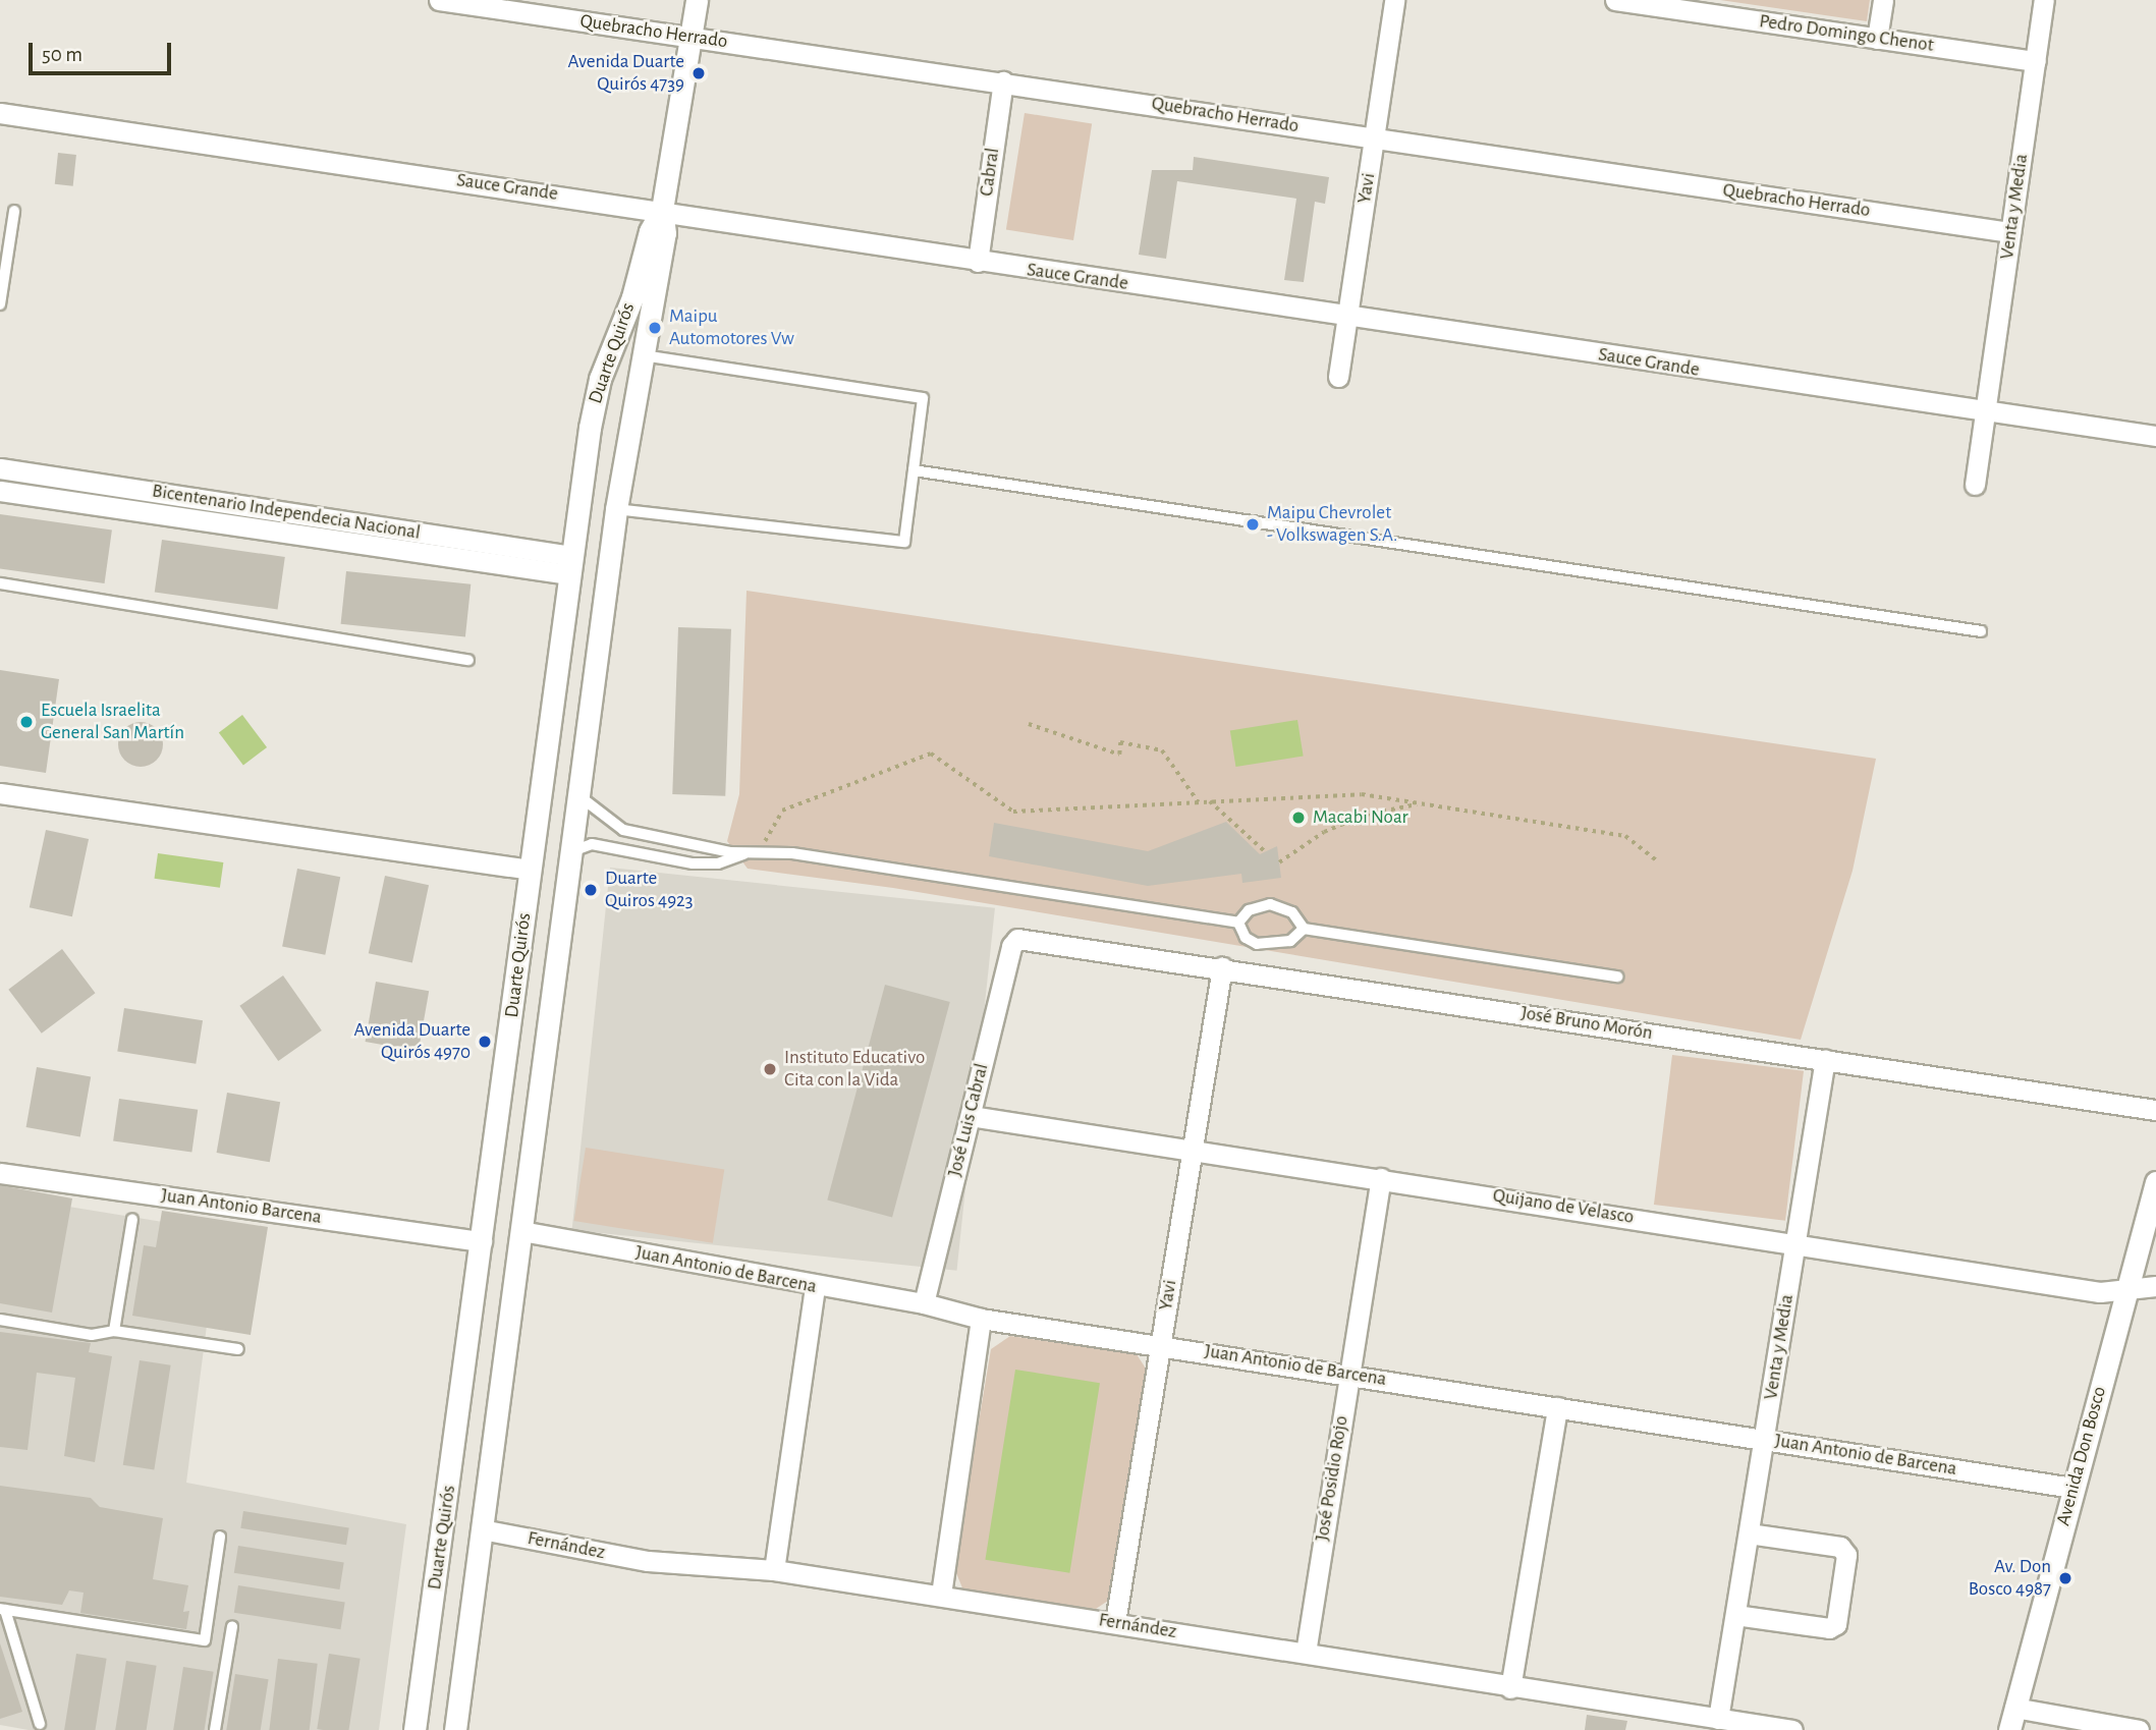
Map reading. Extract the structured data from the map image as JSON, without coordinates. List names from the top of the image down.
{
  "streets": {
    "main road": ["Duarte Quirós", "Avenida Don Bosco"],
    "street": [
      "Quebracho Herrado",
      "Pedro Domingo Chenot",
      "Cabral",
      "Sauce Grande",
      "Yavi",
      "Venta y Media",
      "Bicentenario Independecia Nacional",
      "José Bruno Morón",
      "José Luis Cabral",
      "Juan Antonio Barcena",
      "Quijano de Velasco",
      "Juan Antonio de Barcena",
      "José Posidio Rojo",
      "Fernández"
    ]
  },
  "crossings": [
    ["Quebracho Herrado", "Cabral"],
    ["Quebracho Herrado", "Yavi"],
    ["Quebracho Herrado", "Venta y Media"],
    ["Quebracho Herrado", "Duarte Quirós"],
    ["Pedro Domingo Chenot", "Venta y Media"],
    ["Cabral", "Sauce Grande"],
    ["Sauce Grande", "Yavi"],
    ["Sauce Grande", "Venta y Media"],
    ["Sauce Grande", "Duarte Quirós"],
    ["Yavi", "José Bruno Morón"],
    ["Yavi", "Quijano de Velasco"],
    ["Yavi", "Juan Antonio de Barcena"],
    ["Yavi", "Fernández"],
    ["Venta y Media", "José Bruno Morón"],
    ["Venta y Media", "Quijano de Velasco"],
    ["Venta y Media", "Juan Antonio de Barcena"],
    ["Venta y Media", "Fernández"],
    ["Duarte Quirós", "Bicentenario Independecia Nacional"],
    ["Duarte Quirós", "Juan Antonio Barcena"],
    ["Duarte Quirós", "Juan Antonio de Barcena"],
    ["Duarte Quirós", "Fernández"],
    ["José Bruno Morón", "José Luis Cabral"],
    ["José Luis Cabral", "Quijano de Velasco"],
    ["José Luis Cabral", "Juan Antonio de Barcena"],
    ["Quijano de Velasco", "Avenida Don Bosco"],
    ["Quijano de Velasco", "José Posidio Rojo"],
    ["Juan Antonio de Barcena", "Avenida Don Bosco"],
    ["Juan Antonio de Barcena", "José Posidio Rojo"],
    ["José Posidio Rojo", "Fernández"]
  ],
  "places": [
    "Avenida Duarte Quirós 4739",
    "Maipu Automotores Vw",
    "Maipu Chevrolet - Volkswagen S.A.",
    "Escuela Israelita General San Martín",
    "Macabi Noar",
    "Duarte Quiros 4923",
    "Avenida Duarte Quirós 4970",
    "Instituto Educativo Cita con la Vida",
    "Av. Don Bosco 4987"
  ],
  "scale_bar": "50 m"
}
